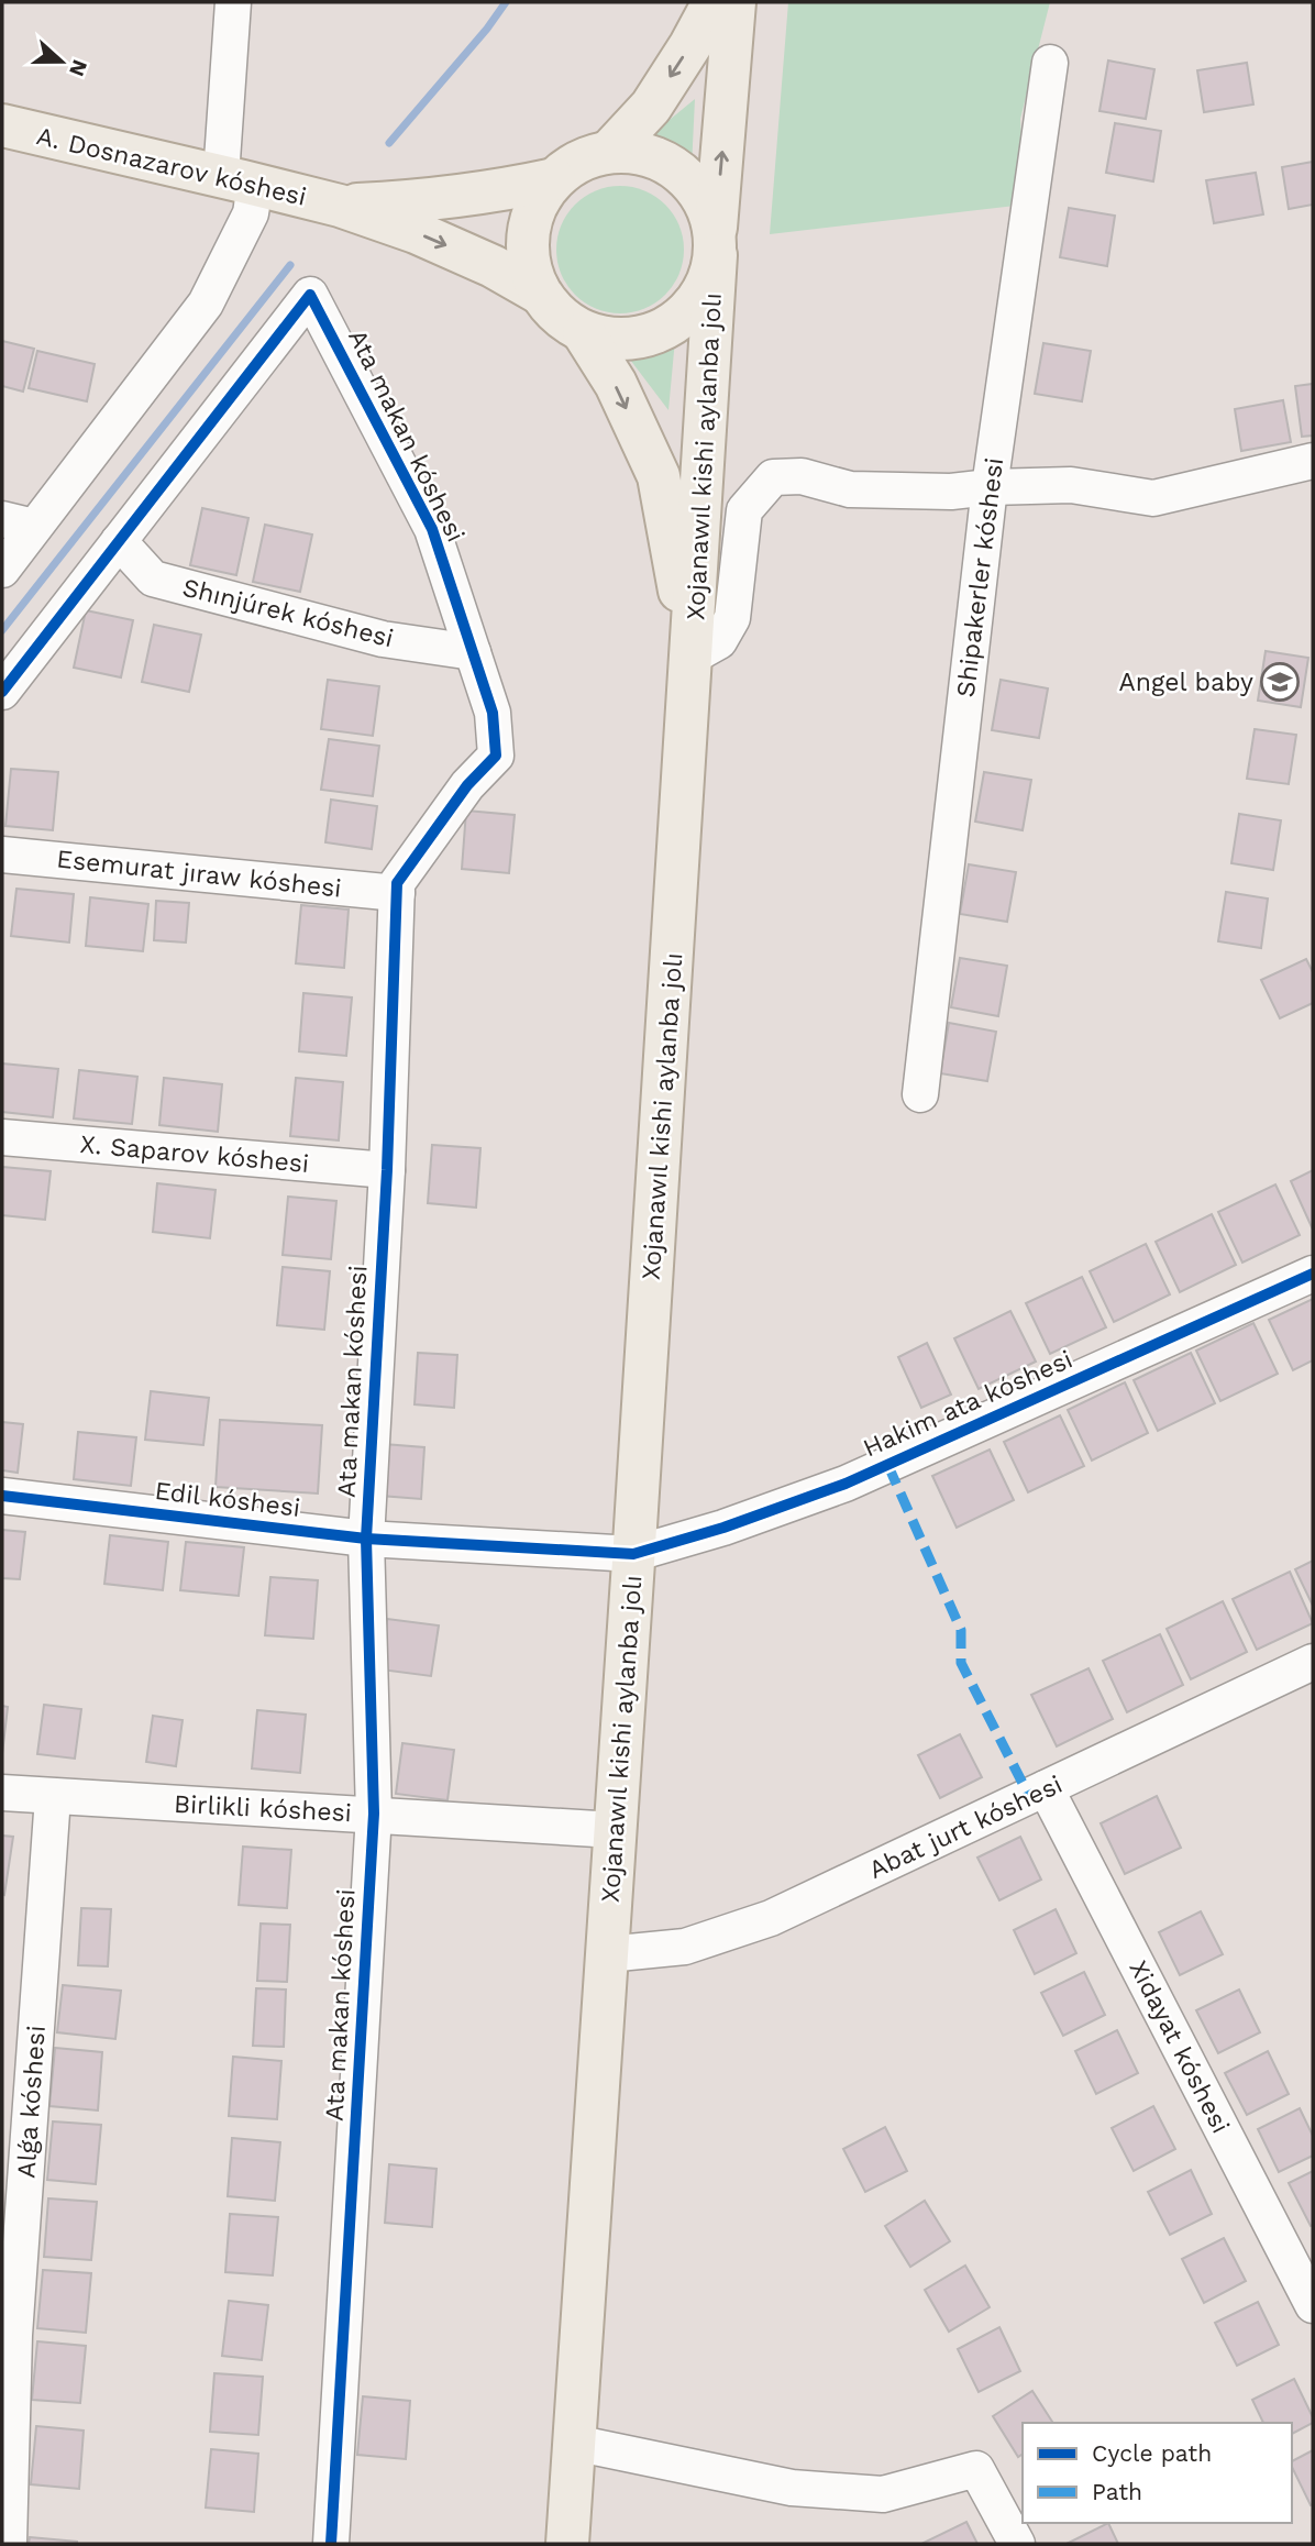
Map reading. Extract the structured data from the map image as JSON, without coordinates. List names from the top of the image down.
{
  "streets": {
    "main road": ["A. Dosnazarov kóshesi", "Xojanawıl kishi aylanba jolı"],
    "street": [
      "Ata makan kóshesi",
      "Shipakerler kóshesi",
      "Shınjúrek kóshesi",
      "Esemurat jıraw kóshesi",
      "X. Saparov kóshesi",
      "Hakim ata kóshesi",
      "Edil kóshesi",
      "Birlikli kóshesi",
      "Abat jurt kóshesi",
      "Xidayat kóshesi",
      "Alǵa kóshesi"
    ]
  },
  "crossings": [
    ["Ata makan kóshesi", "Shınjúrek kóshesi"],
    ["Ata makan kóshesi", "Esemurat jıraw kóshesi"],
    ["Ata makan kóshesi", "X. Saparov kóshesi"],
    ["Ata makan kóshesi", "Edil kóshesi"],
    ["Ata makan kóshesi", "Birlikli kóshesi"],
    ["Xojanawıl kishi aylanba jolı", "Hakim ata kóshesi"],
    ["Xojanawıl kishi aylanba jolı", "Edil kóshesi"],
    ["Xojanawıl kishi aylanba jolı", "Birlikli kóshesi"],
    ["Xojanawıl kishi aylanba jolı", "Abat jurt kóshesi"],
    ["Hakim ata kóshesi", "Edil kóshesi"],
    ["Birlikli kóshesi", "Alǵa kóshesi"],
    ["Abat jurt kóshesi", "Xidayat kóshesi"]
  ],
  "places": {
    "school or university": ["Angel baby"]
  },
  "legend": ["Cycle path", "Path"],
  "north": "right"
}
